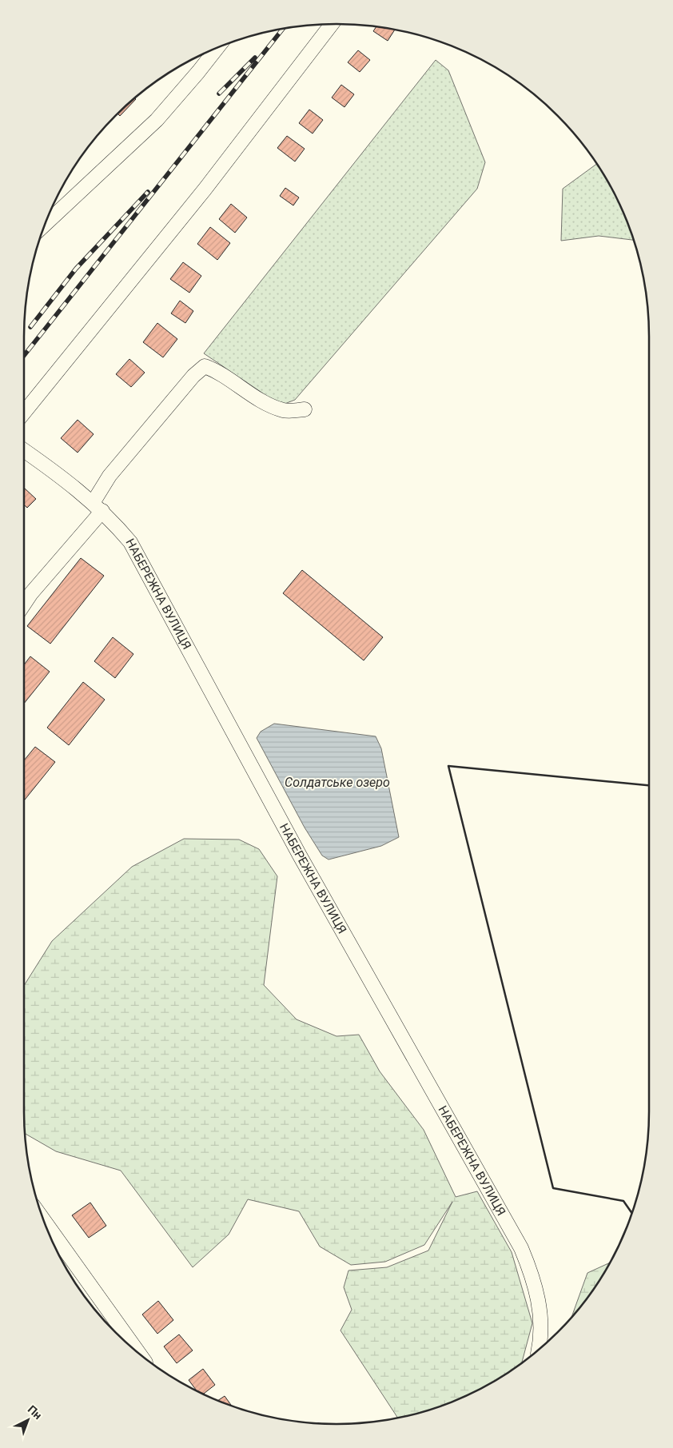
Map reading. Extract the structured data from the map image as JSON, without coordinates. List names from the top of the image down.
{
  "streets": {
    "street": ["НАБЕРЕЖНА ВУЛИЦЯ"]
  },
  "water": ["Солдатське озеро"],
  "north": "top right"
}
